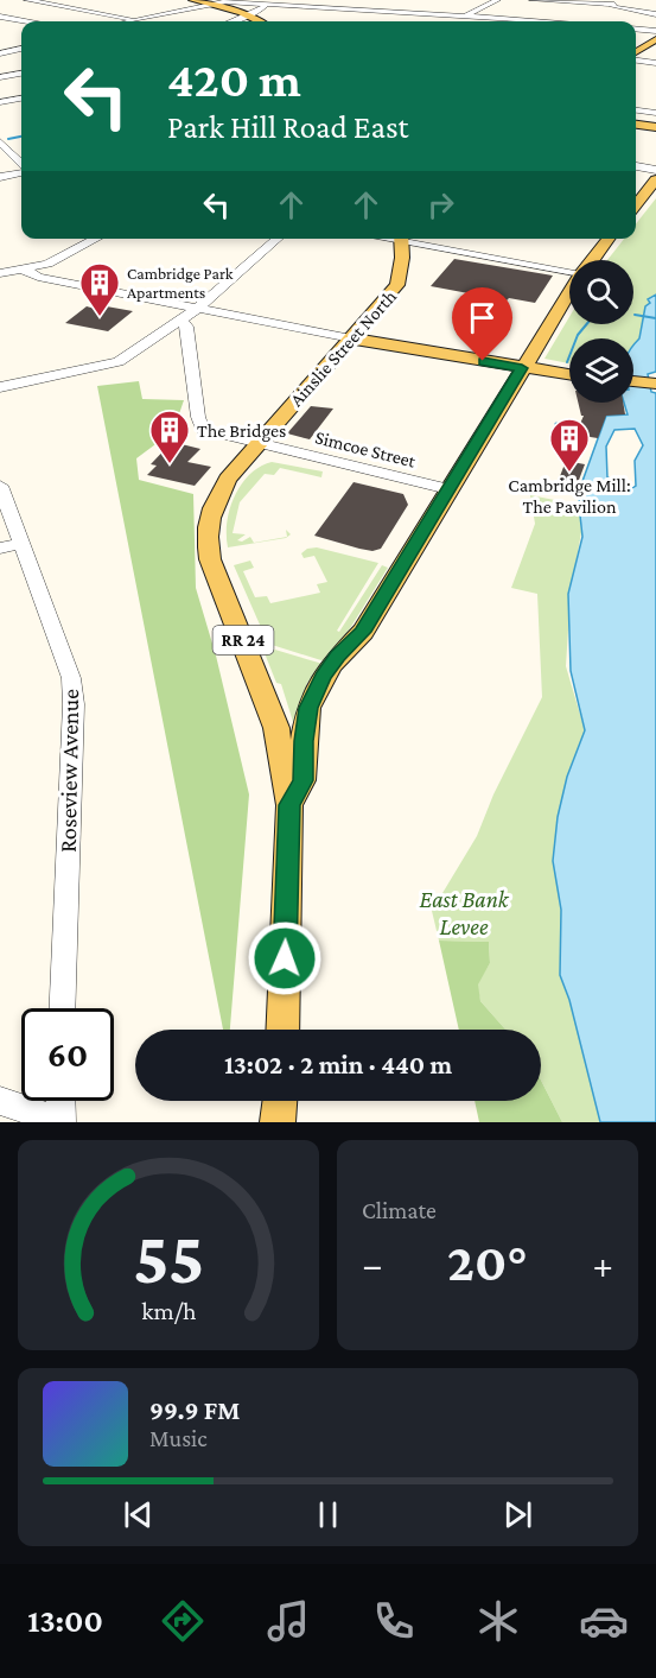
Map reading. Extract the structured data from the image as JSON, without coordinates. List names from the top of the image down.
{
  "streets": {
    "main road": ["Ainslie Street North", "RR 24"],
    "street": ["Simcoe Street", "Roseview Avenue"]
  },
  "crossings": [
    ["Ainslie Street North", "Simcoe Street"],
    ["Ainslie Street North", "RR 24"],
    ["Simcoe Street", "RR 24"]
  ],
  "parks": ["East Bank Levee"],
  "places": {
    "building": ["Cambridge Park Apartments", "The Bridges", "Cambridge Mill: The Pavilion"]
  },
  "page": {
    "turn": ["420 m", "Park Hill Road East"],
    "limit": "60",
    "trip": "13:02 · 2 min · 440 m",
    "tile": "Climate",
    "heat": ["−", "20°", "+"],
    "song": ["99.9 FM", "Music"],
    "tabs": "13:00",
    "gauge": ["55", "km/h"]
  }
}
